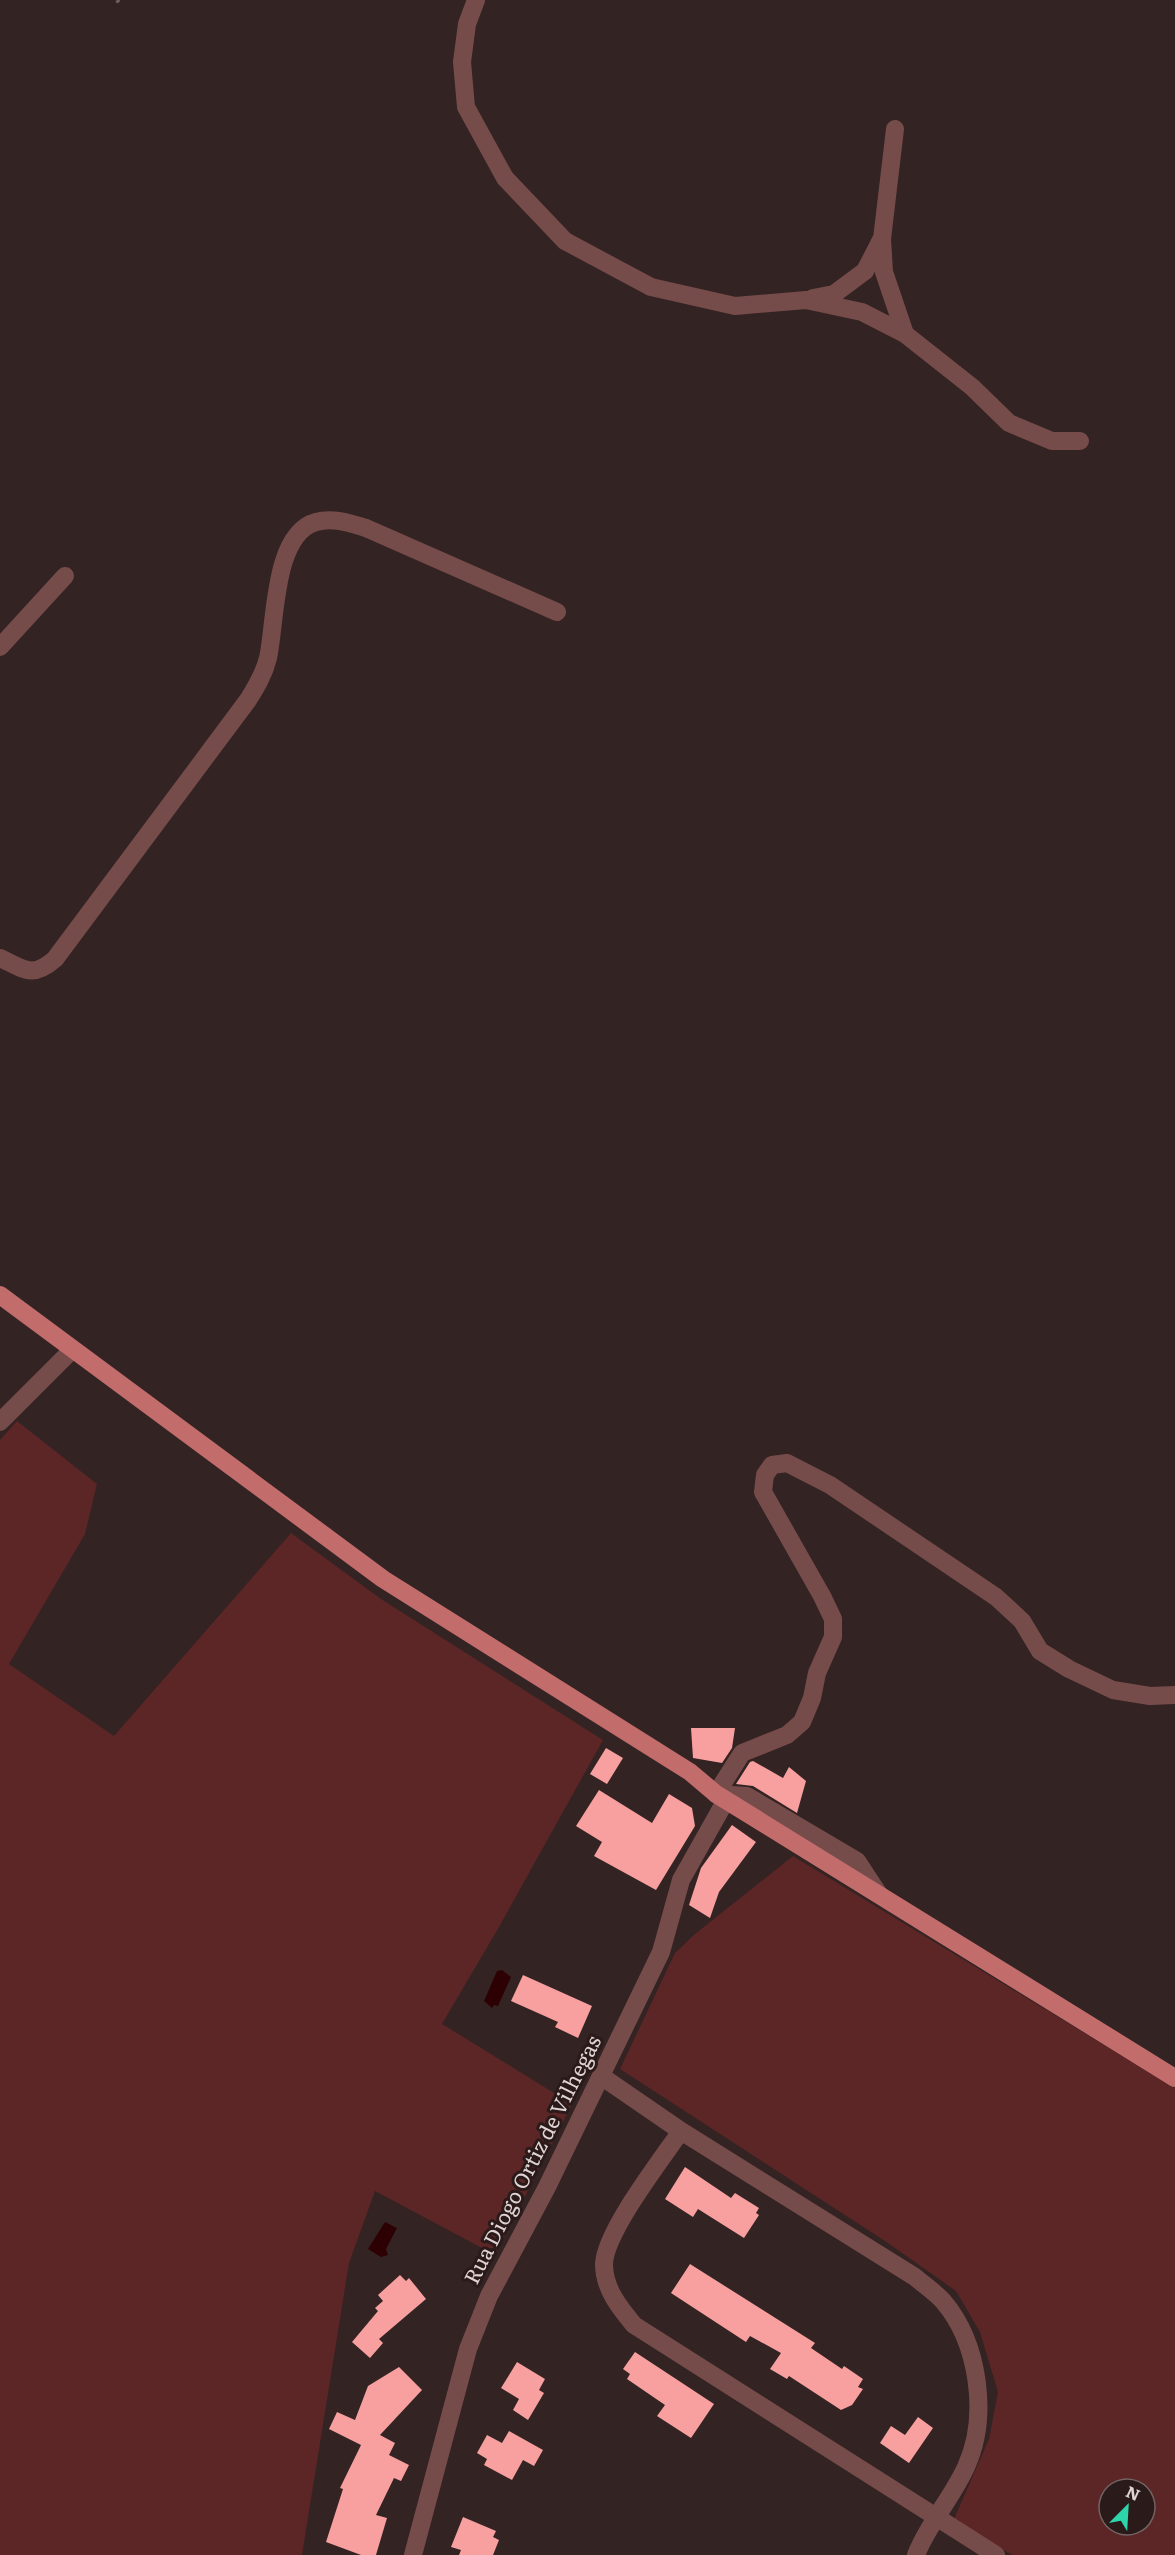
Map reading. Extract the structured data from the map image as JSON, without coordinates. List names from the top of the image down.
{
  "streets": {
    "street": ["Rua Diogo Ortiz de Vilhegas"]
  },
  "north": "top right"
}
